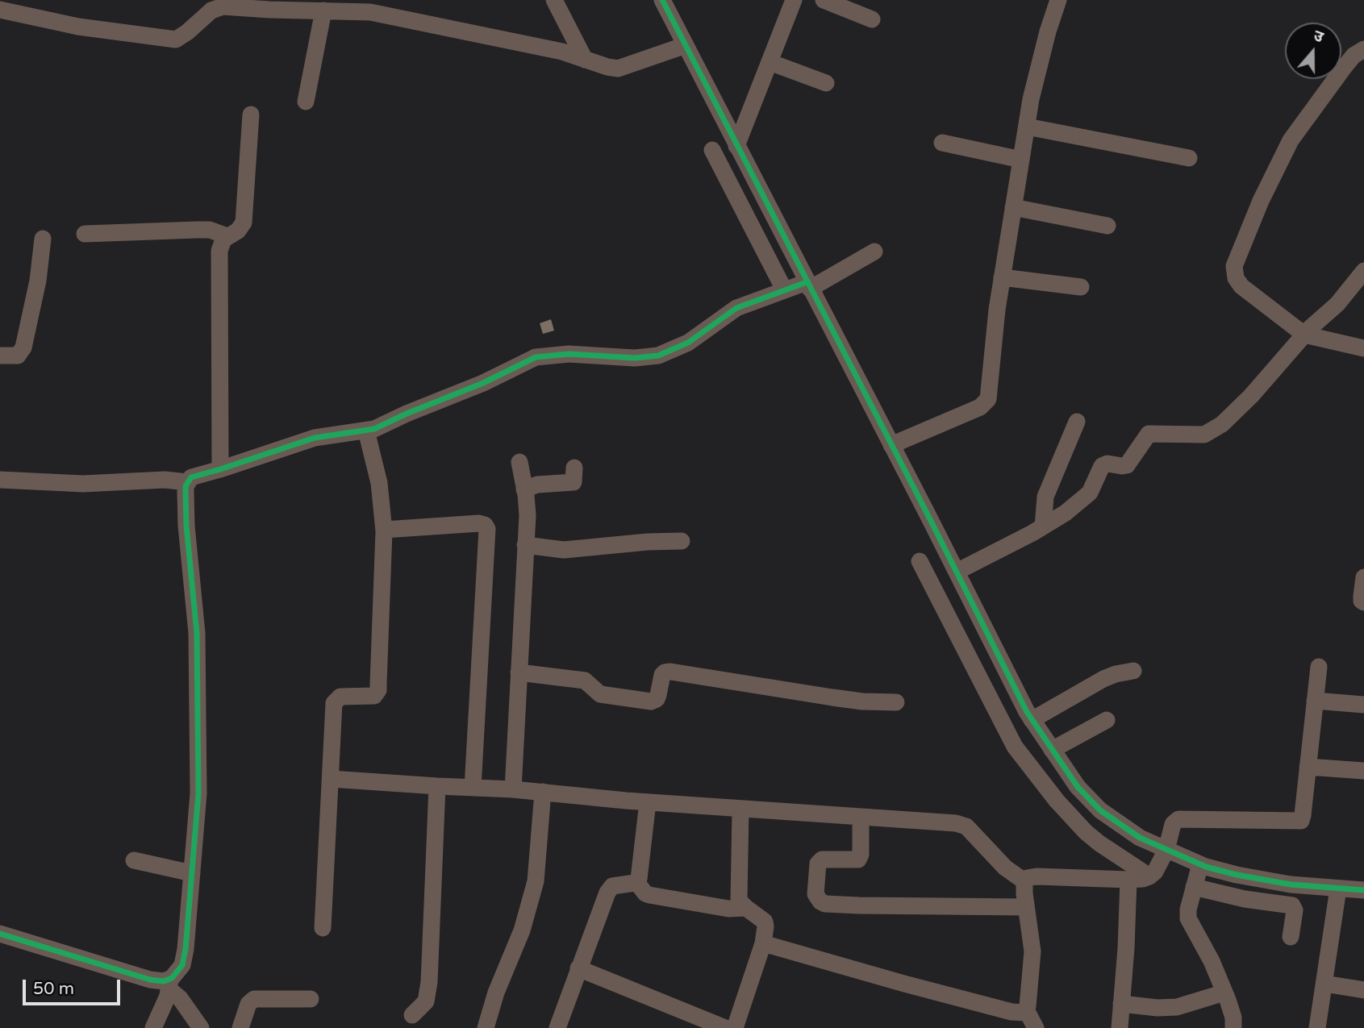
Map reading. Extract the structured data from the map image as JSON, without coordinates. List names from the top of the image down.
{
  "scale_bar": "50 m",
  "north": "top"
}
